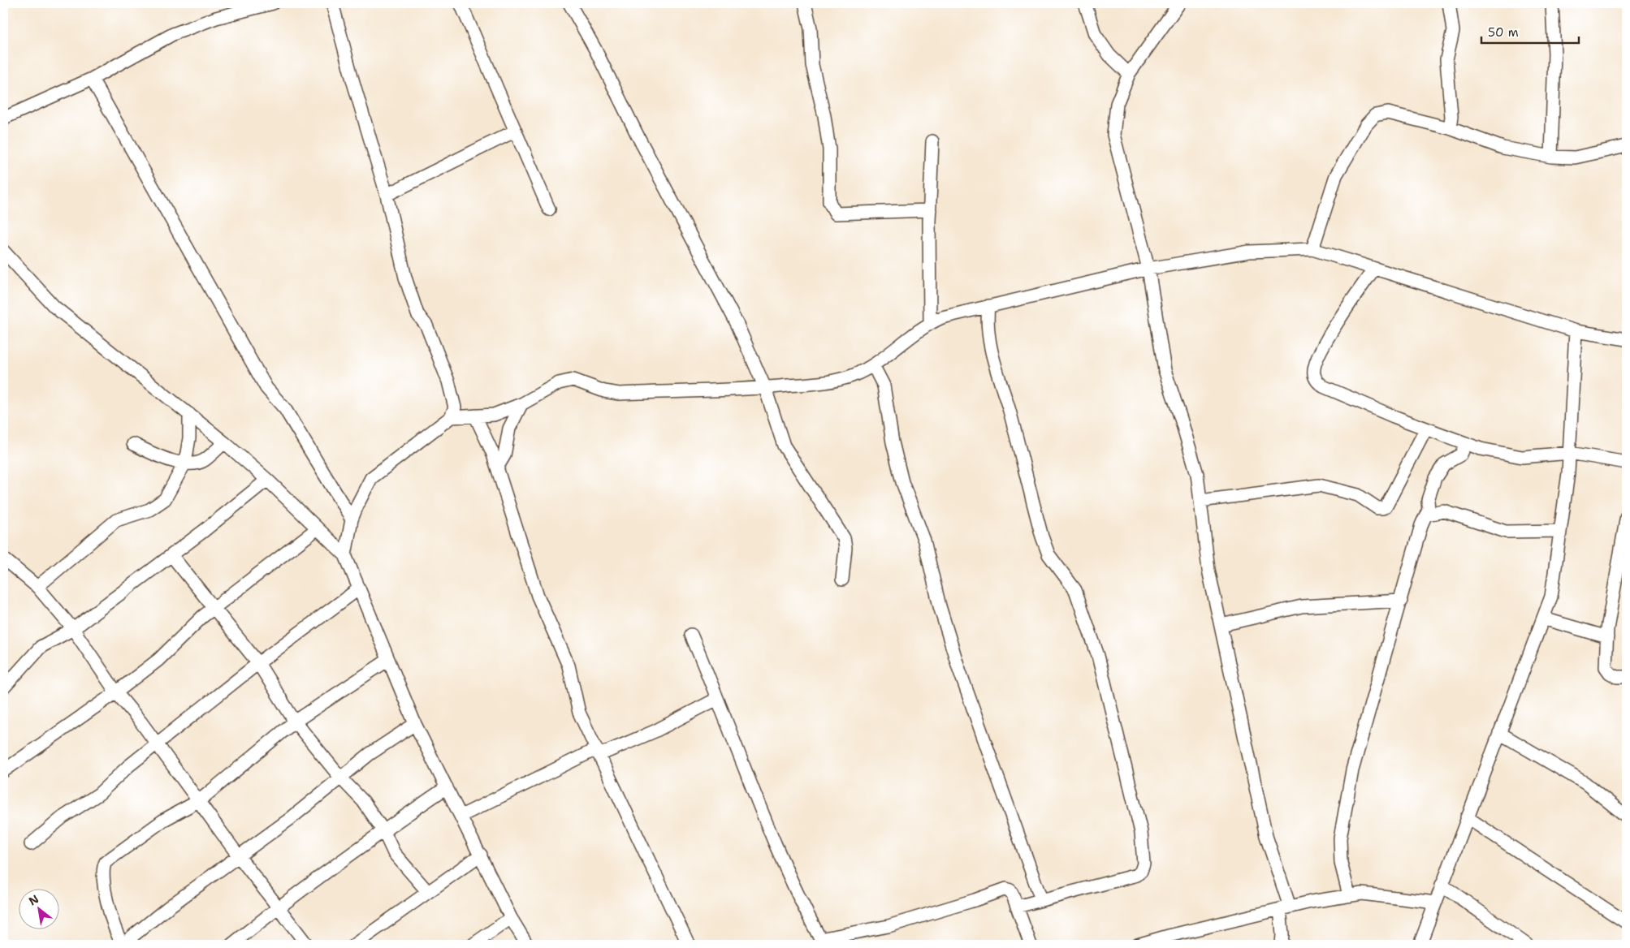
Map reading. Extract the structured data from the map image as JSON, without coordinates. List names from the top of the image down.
{
  "scale_bar": "50 m",
  "north": "top left"
}
